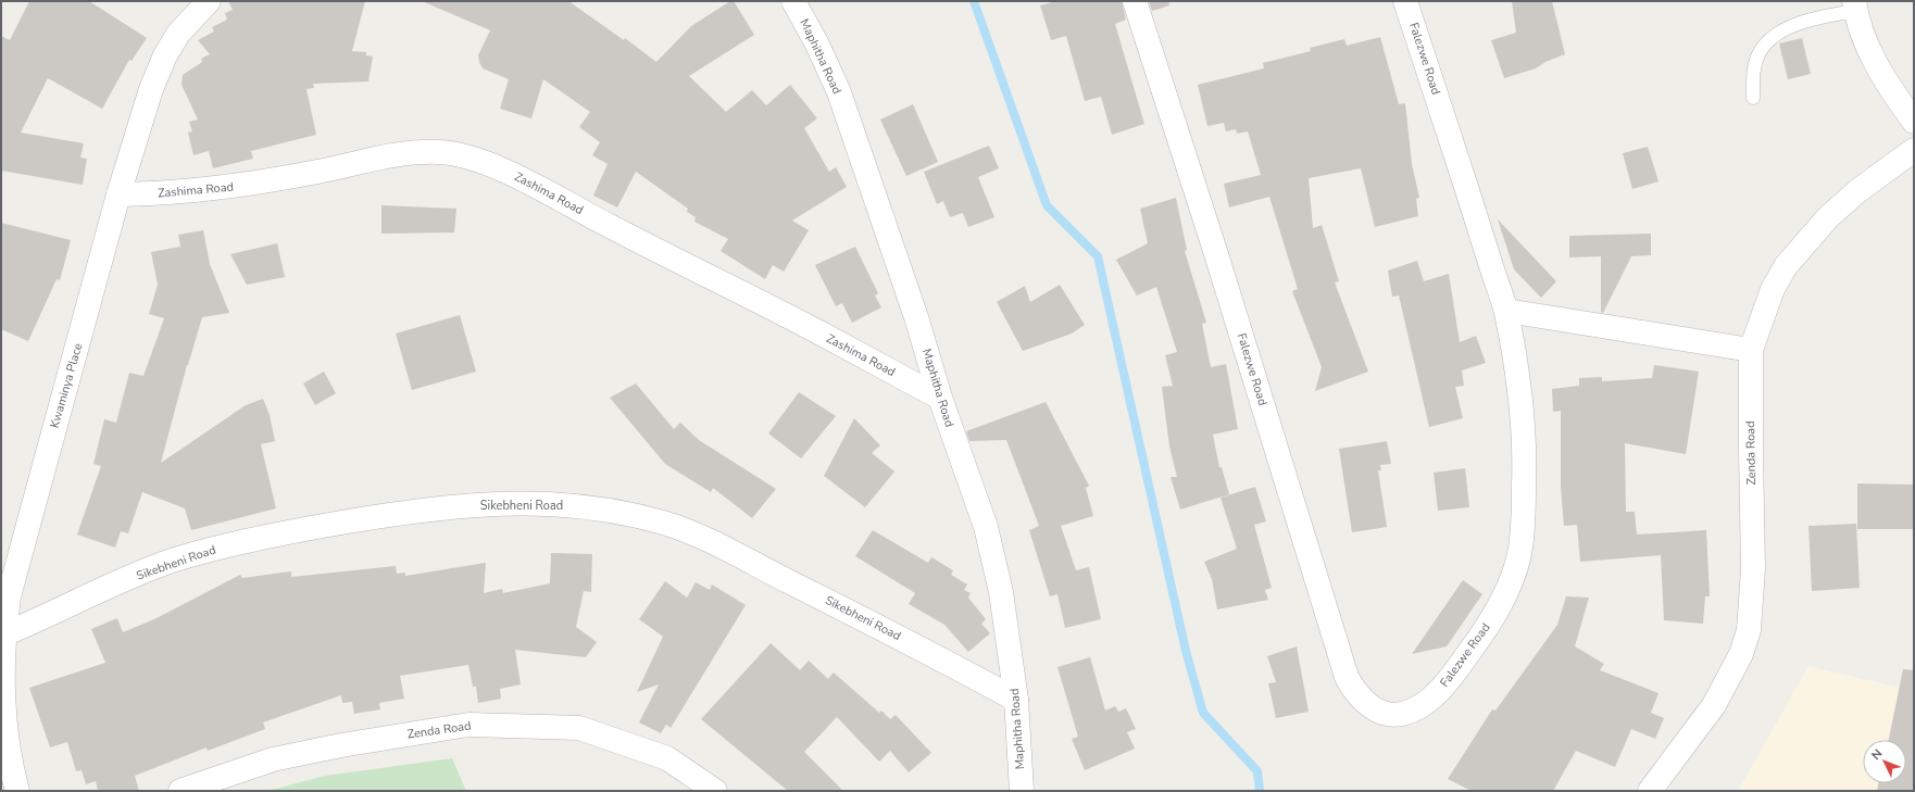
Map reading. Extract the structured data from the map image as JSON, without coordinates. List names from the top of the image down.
{
  "streets": {
    "street": [
      "Maphitha Road",
      "Falezwe Road",
      "Zashima Road",
      "Kwaminya Place",
      "Zenda Road",
      "Sikebheni Road"
    ]
  },
  "crossings": [
    ["Maphitha Road", "Zashima Road"],
    ["Maphitha Road", "Sikebheni Road"],
    ["Zashima Road", "Kwaminya Place"],
    ["Kwaminya Place", "Sikebheni Road"]
  ],
  "north": "top left"
}
